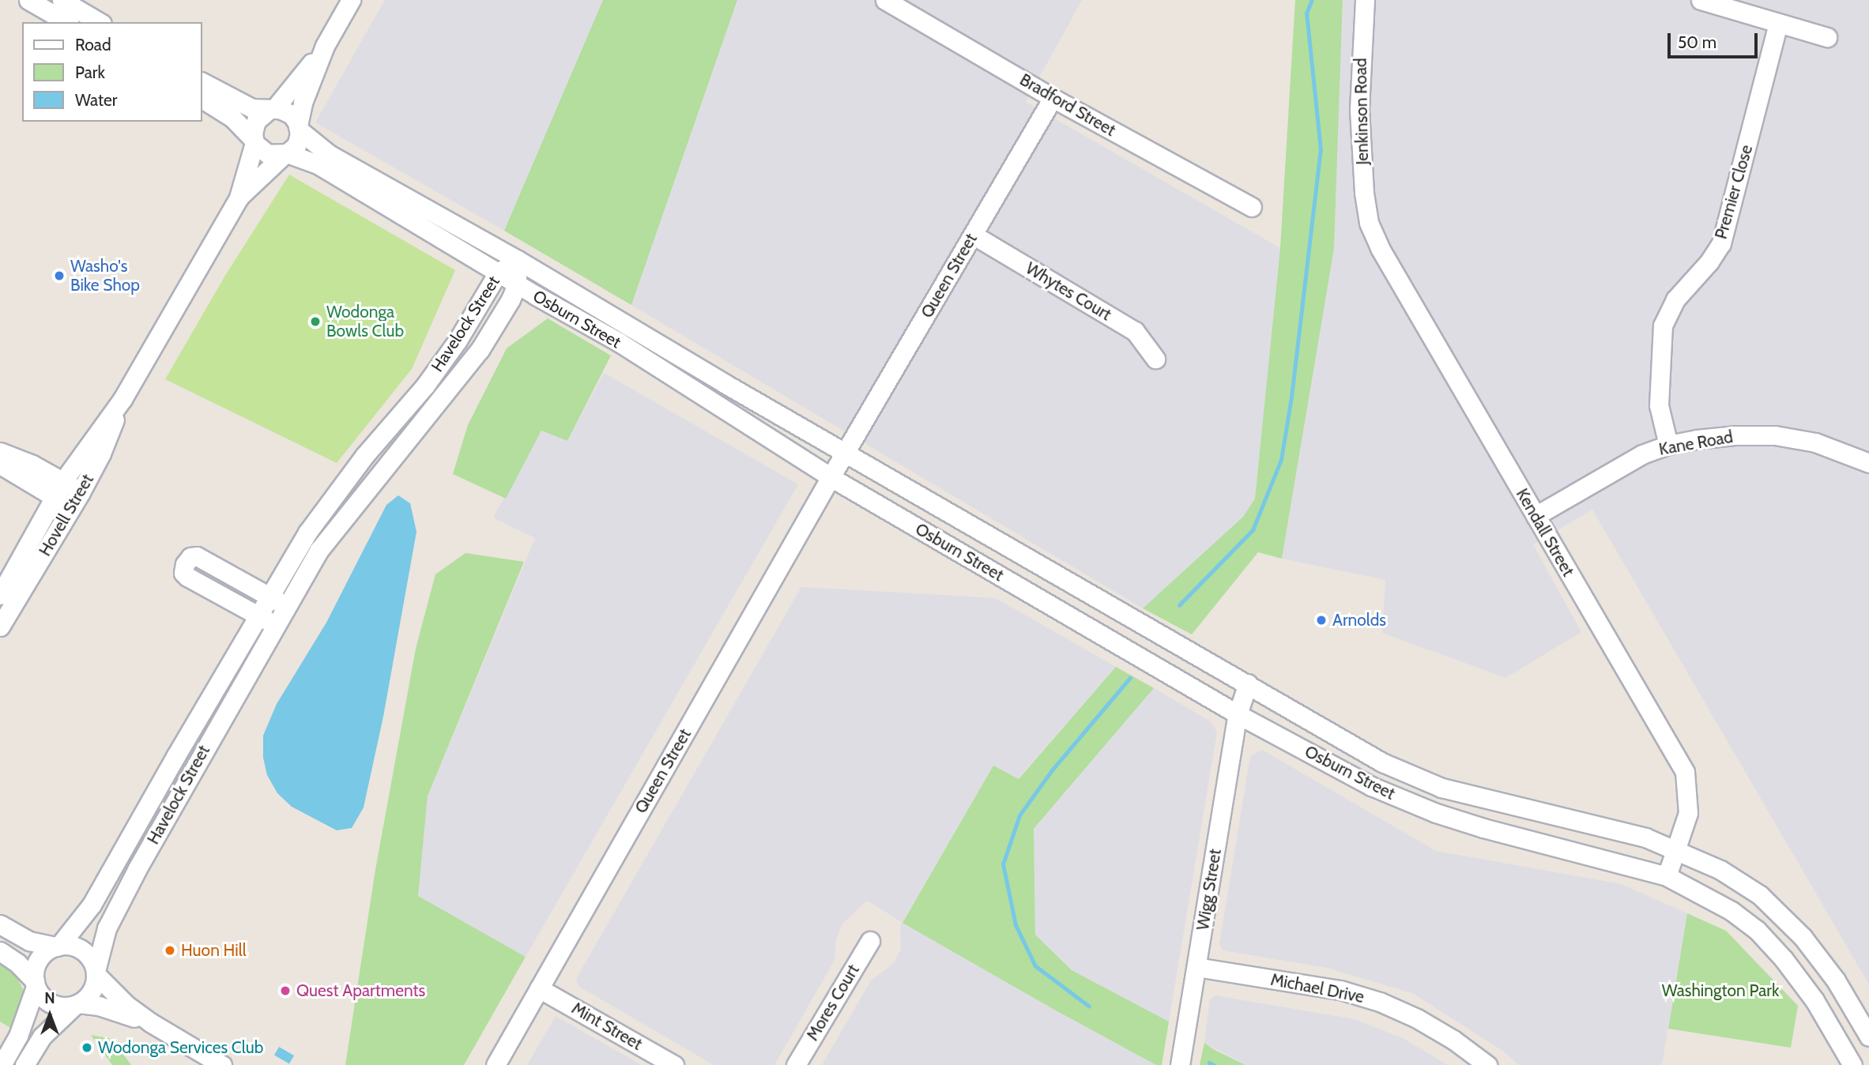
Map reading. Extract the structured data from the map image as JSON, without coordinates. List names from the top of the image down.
{
  "streets": {
    "street": [
      "Bradford Street",
      "Jenkinson Road",
      "Premier Close",
      "Queen Street",
      "Whytes Court",
      "Osburn Street",
      "Havelock Street",
      "Kane Road",
      "Hovell Street",
      "Kendall Street",
      "Wigg Street",
      "Michael Drive",
      "Mores Court",
      "Mint Street"
    ]
  },
  "crossings": [
    ["Bradford Street", "Queen Street"],
    ["Jenkinson Road", "Kendall Street"],
    ["Premier Close", "Kane Road"],
    ["Queen Street", "Whytes Court"],
    ["Queen Street", "Osburn Street"],
    ["Queen Street", "Mint Street"],
    ["Osburn Street", "Havelock Street"],
    ["Osburn Street", "Hovell Street"],
    ["Osburn Street", "Kendall Street"],
    ["Osburn Street", "Wigg Street"],
    ["Kane Road", "Kendall Street"],
    ["Wigg Street", "Michael Drive"]
  ],
  "parks": ["Washington Park"],
  "places": [
    "Washo's Bike Shop",
    "Wodonga Bowls Club",
    "Arnolds",
    "Huon Hill",
    "Quest Apartments",
    "Wodonga Services Club"
  ],
  "legend": ["Road", "Park", "Water"],
  "scale_bar": "50 m",
  "north": "top"
}
